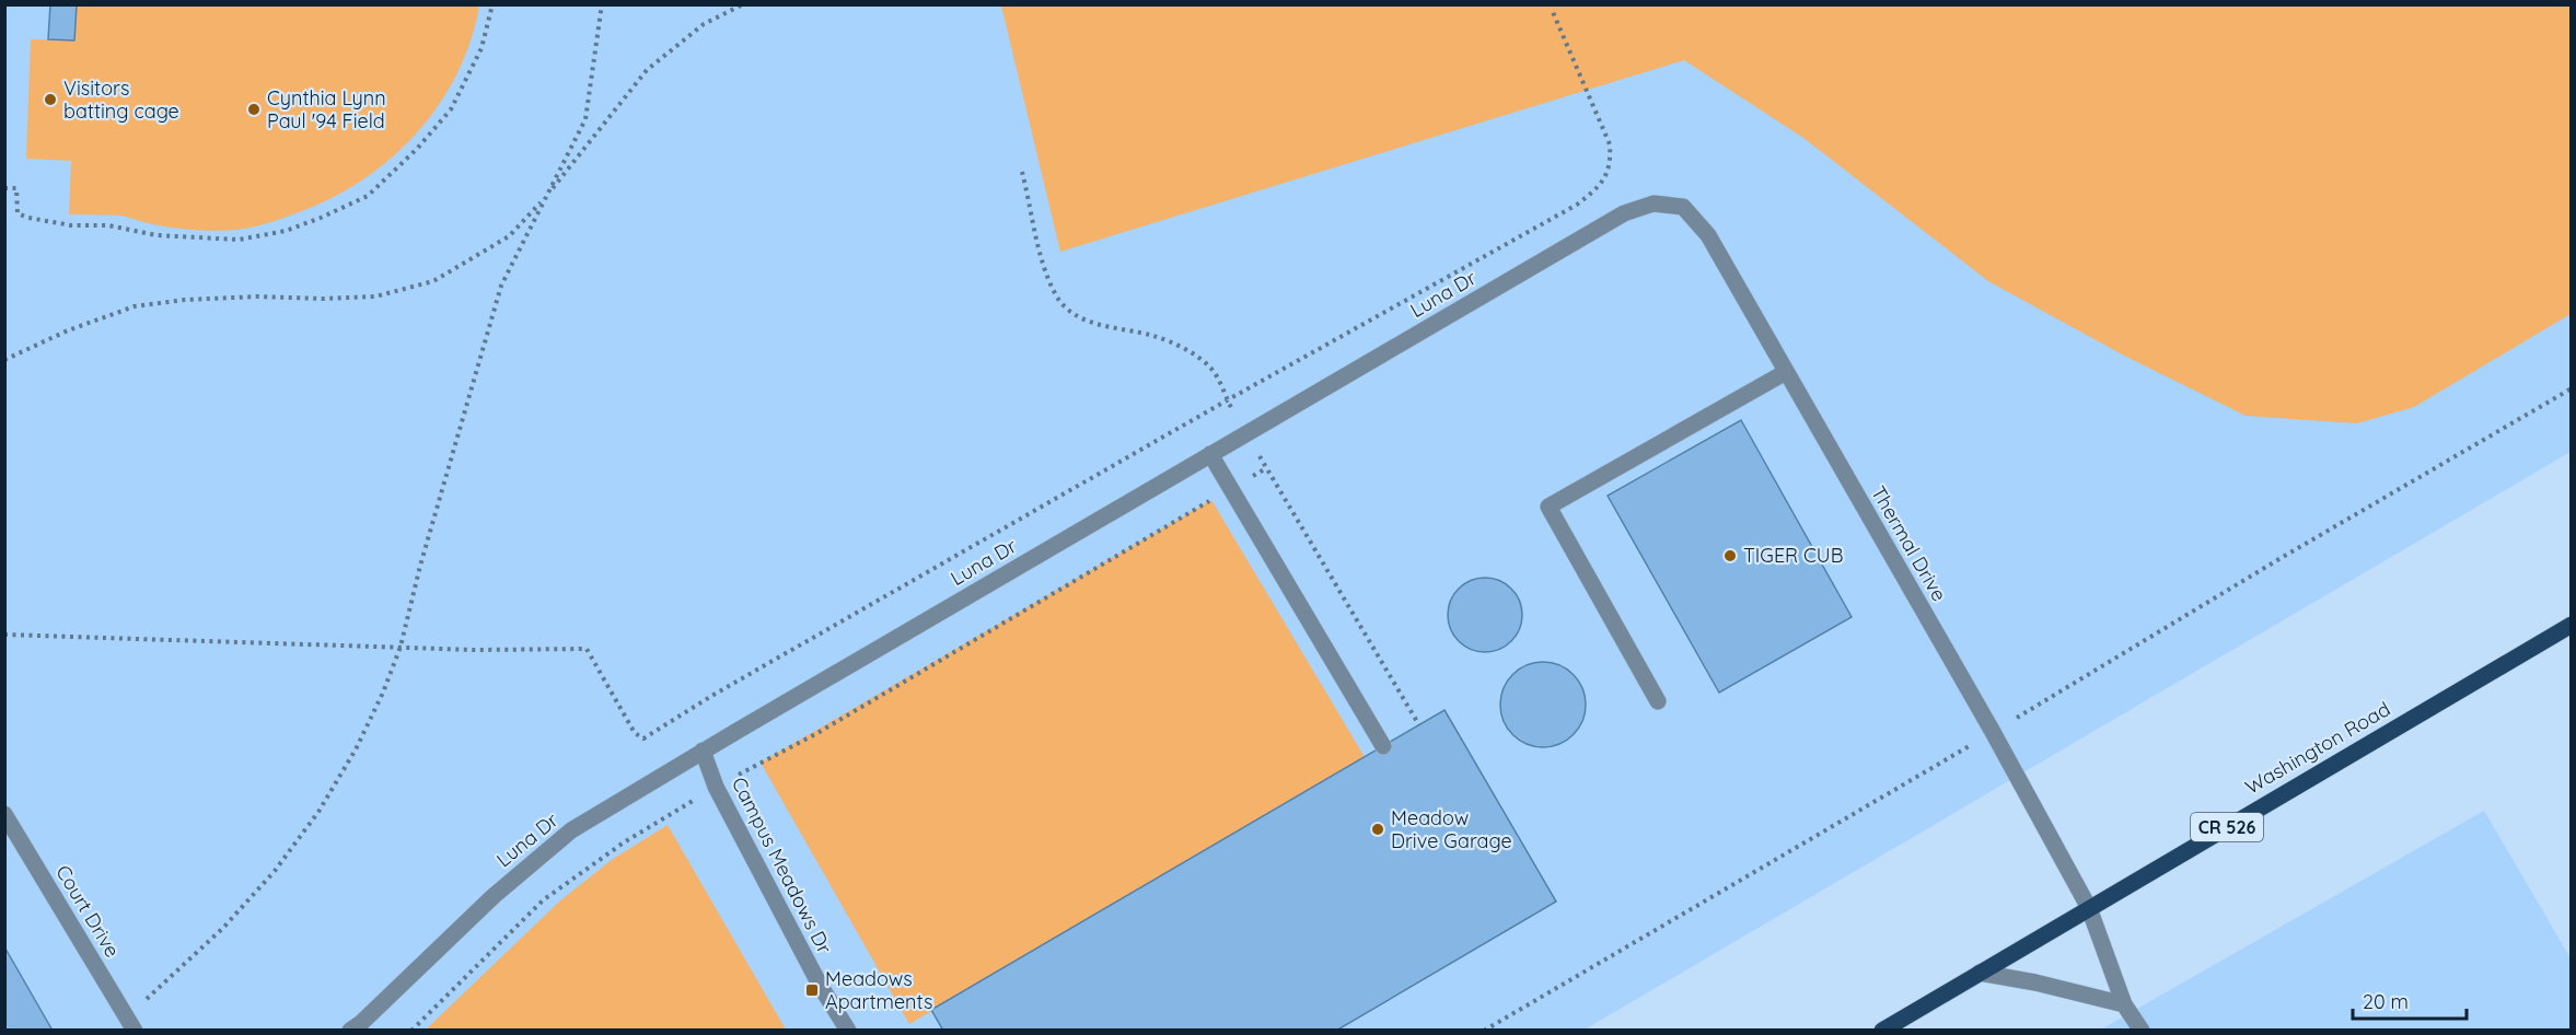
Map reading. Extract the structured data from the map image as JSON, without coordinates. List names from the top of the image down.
{
  "streets": {
    "main road": ["Washington Road", "CR 526"],
    "street": [
      "Luna Dr",
      "Thermal Drive",
      "Campus Meadows Dr",
      "Court Drive"
    ]
  },
  "crossings": [
    ["Luna Dr", "Thermal Drive"],
    ["Luna Dr", "Campus Meadows Dr"],
    ["Thermal Drive", "Washington Road"]
  ],
  "places": {
    "other": [
      "Visitors batting cage",
      "Cynthia Lynn Paul '94 Field",
      "TIGER CUB",
      "Meadow Drive Garage"
    ],
    "transit": ["Meadows Apartments"]
  },
  "scale_bar": "20 m"
}
